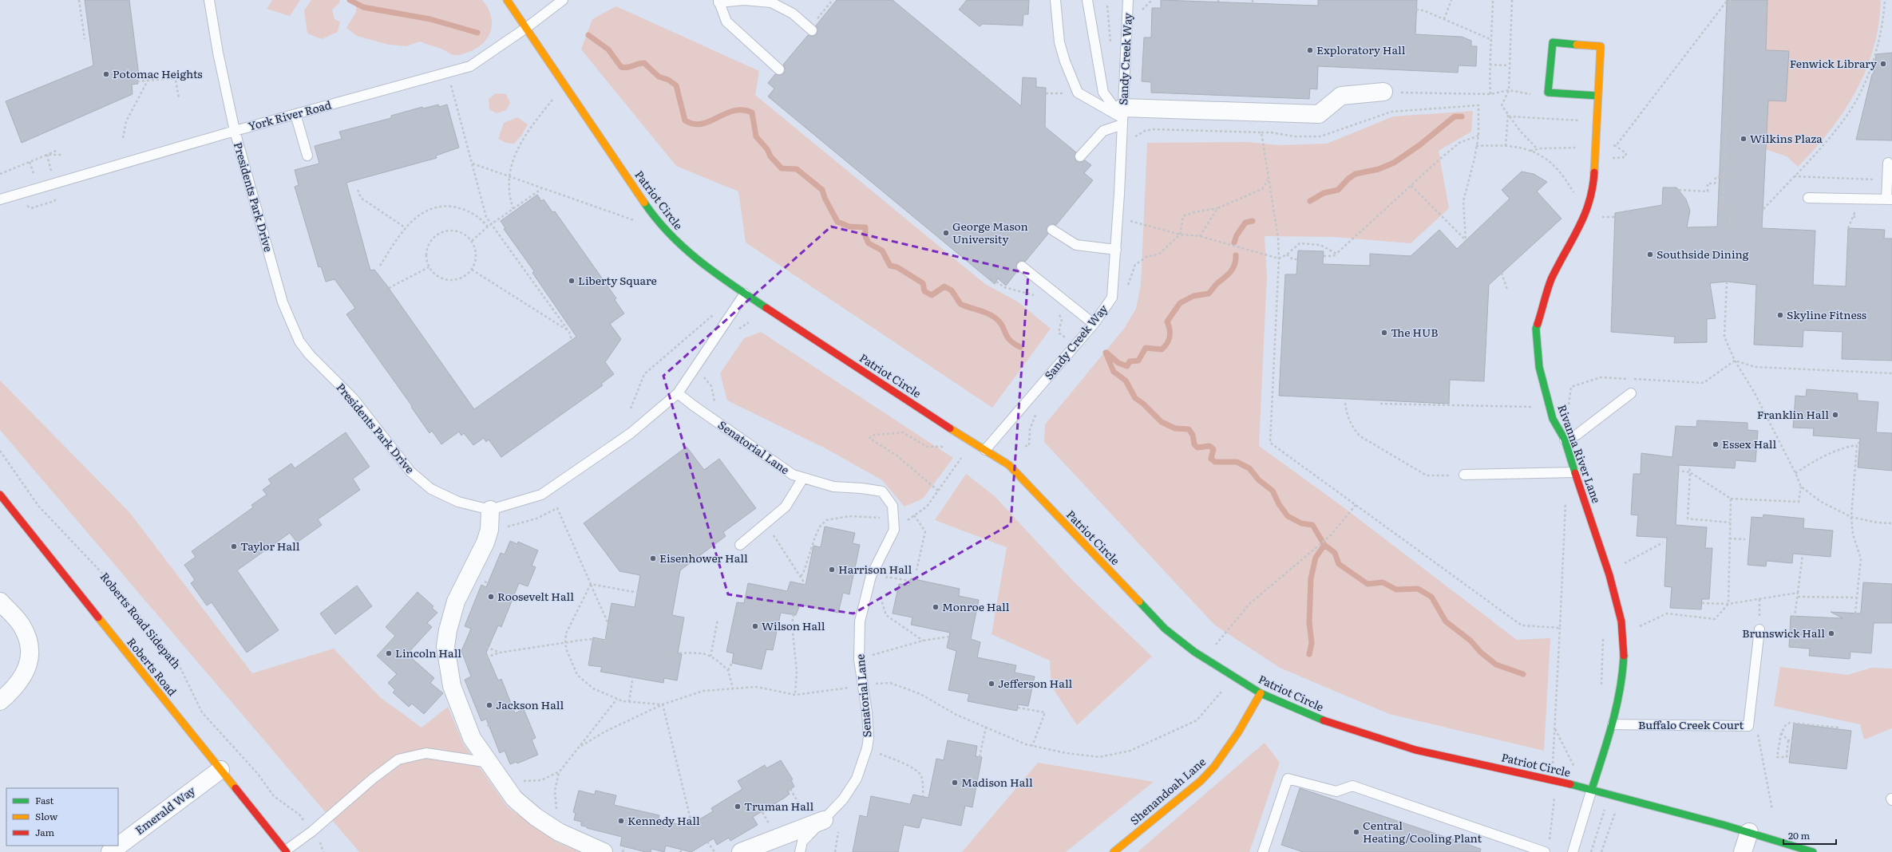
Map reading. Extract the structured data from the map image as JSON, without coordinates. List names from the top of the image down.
{
  "streets": {
    "street": [
      "Patriot Circle",
      "Rivanna River Lane",
      "Roberts Road",
      "Shenandoah Lane",
      "Emerald Way"
    ],
    "lane": [
      "Sandy Creek Way",
      "York River Road",
      "Presidents Park Drive",
      "Senatorial Lane",
      "Buffalo Creek Court"
    ],
    "path": ["Roberts Road Sidepath"]
  },
  "crossings": [
    ["Sandy Creek Way", "Patriot Circle"],
    ["York River Road", "Presidents Park Drive"],
    ["York River Road", "Patriot Circle"],
    ["Presidents Park Drive", "Patriot Circle"],
    ["Presidents Park Drive", "Senatorial Lane"],
    ["Patriot Circle", "Rivanna River Lane"],
    ["Patriot Circle", "Shenandoah Lane"],
    ["Rivanna River Lane", "Buffalo Creek Court"],
    ["Roberts Road", "Emerald Way"]
  ],
  "places": [
    "Exploratory Hall",
    "Fenwick Library",
    "Potomac Heights",
    "Wilkins Plaza",
    "George Mason University",
    "Southside Dining",
    "Liberty Square",
    "Skyline Fitness",
    "The HUB",
    "Franklin Hall",
    "Essex Hall",
    "Taylor Hall",
    "Eisenhower Hall",
    "Harrison Hall",
    "Roosevelt Hall",
    "Monroe Hall",
    "Wilson Hall",
    "Brunswick Hall",
    "Lincoln Hall",
    "Jefferson Hall",
    "Jackson Hall",
    "Madison Hall",
    "Truman Hall",
    "Kennedy Hall",
    "Central Heating/Cooling Plant"
  ],
  "legend": ["Fast", "Slow", "Jam"],
  "scale_bar": "20 m"
}
